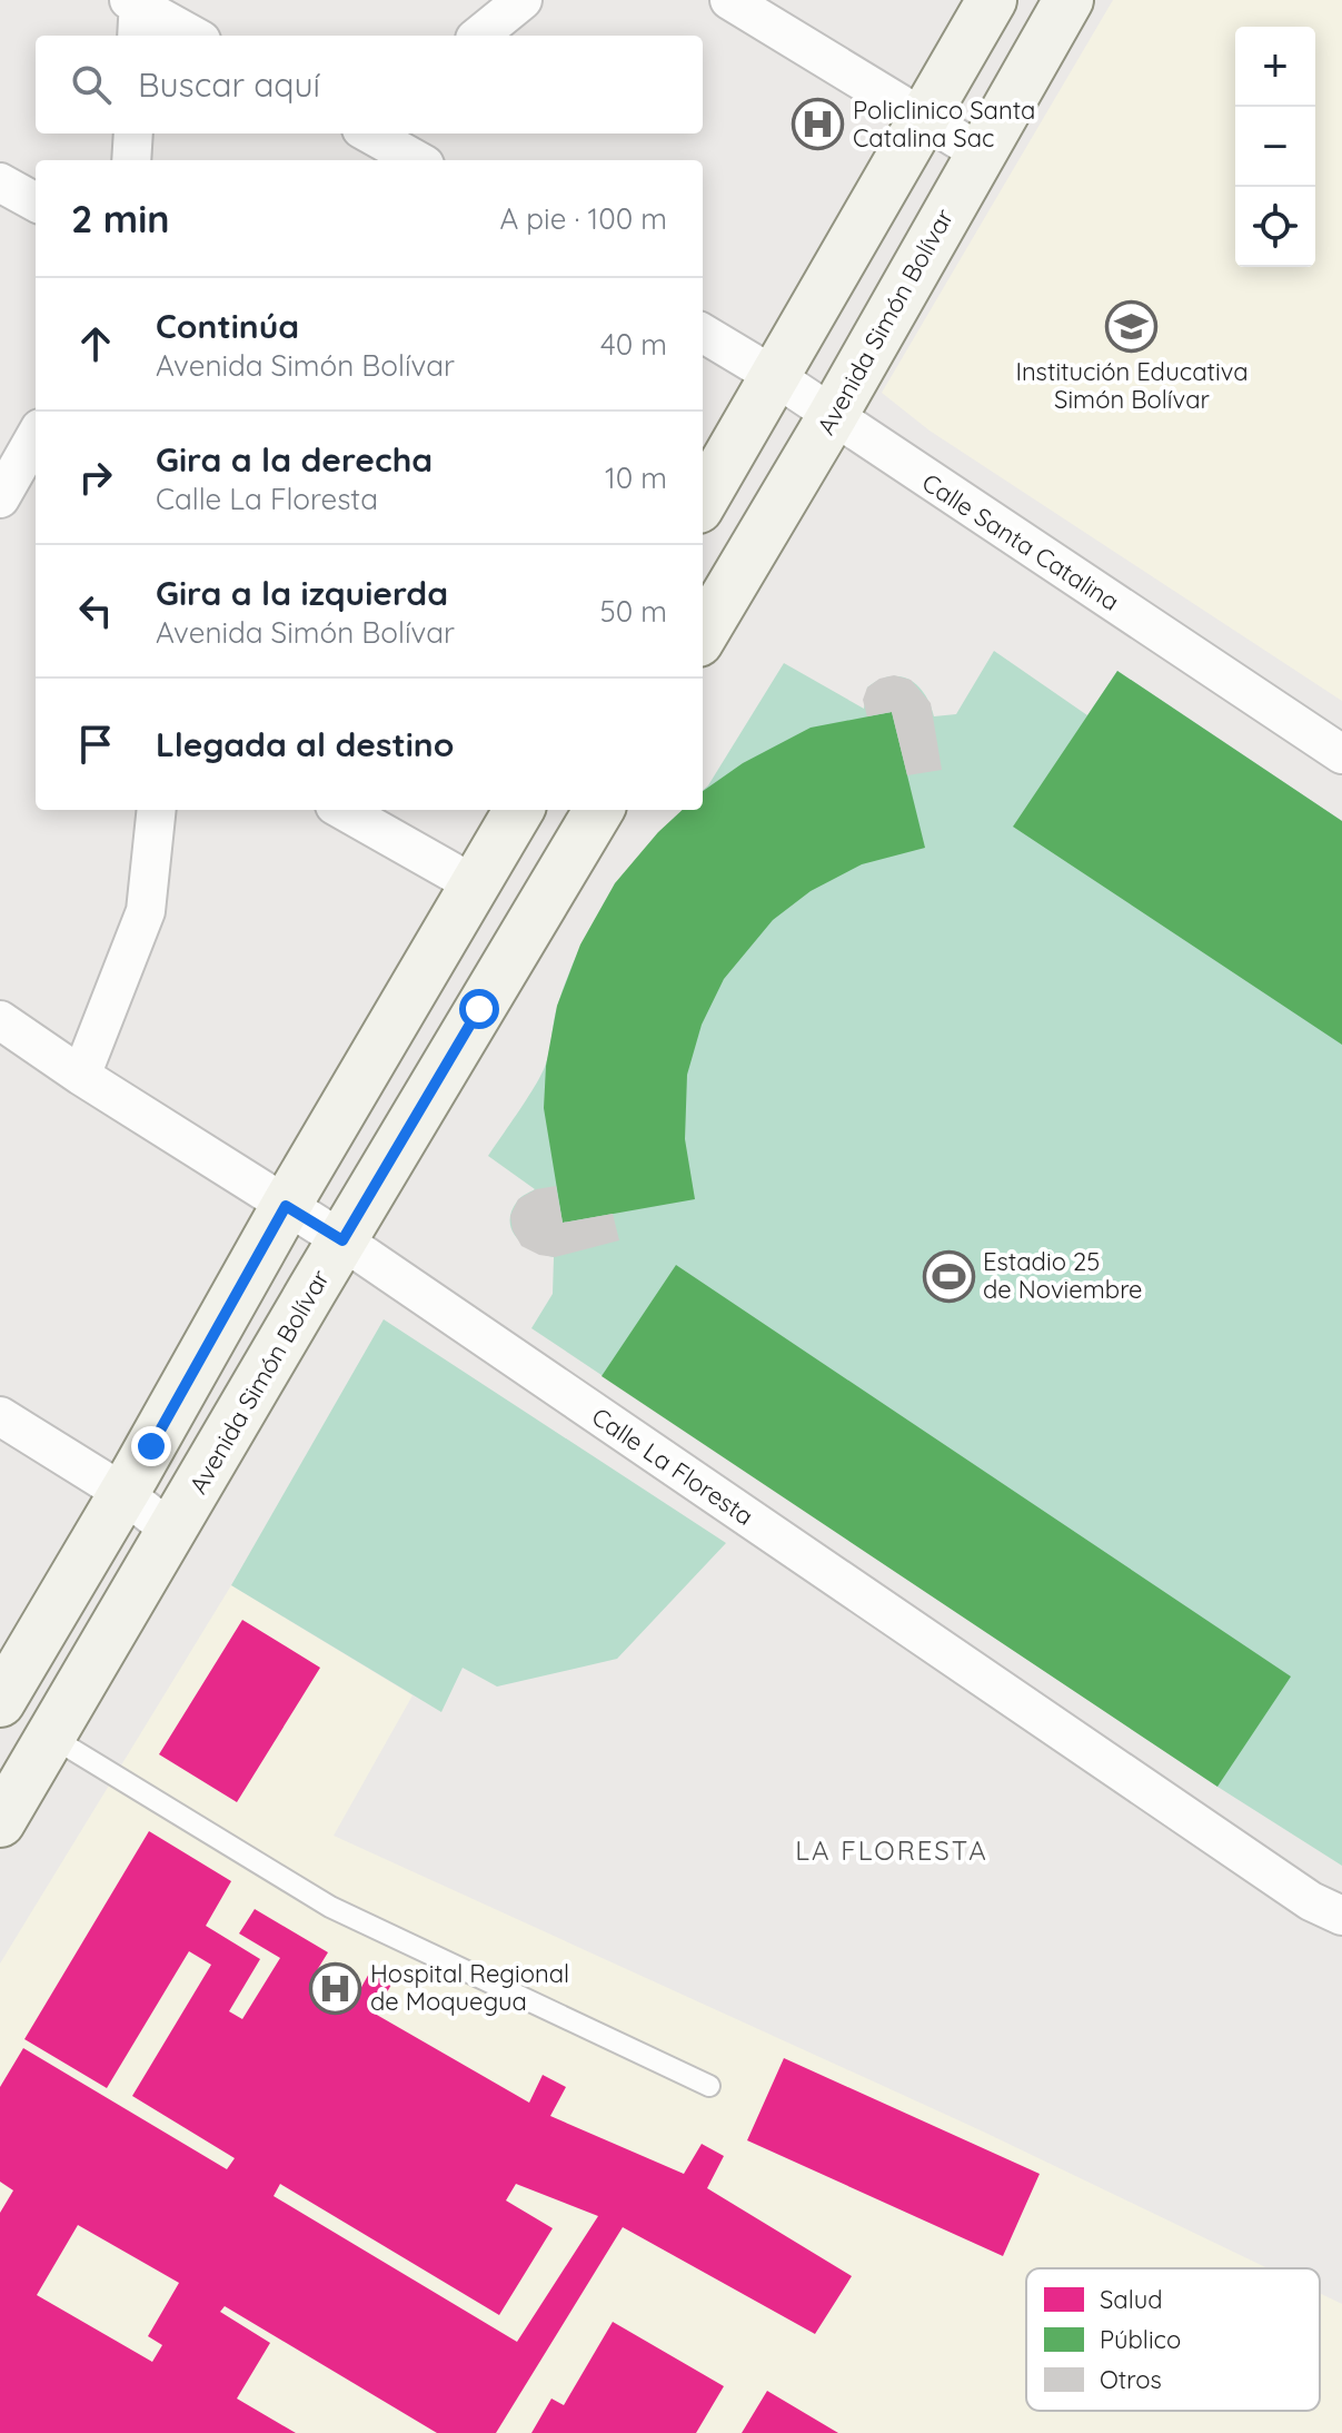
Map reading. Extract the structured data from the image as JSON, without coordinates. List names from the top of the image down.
{
  "streets": {
    "main road": ["Avenida Simón Bolívar"],
    "street": ["Calle Santa Catalina", "Calle La Floresta"]
  },
  "crossings": [
    ["Avenida Simón Bolívar", "Calle Santa Catalina"],
    ["Avenida Simón Bolívar", "Calle La Floresta"]
  ],
  "districts": ["LA FLORESTA"],
  "places": {
    "hospital": ["Policlinico Santa Catalina Sac", "Hospital Regional de Moquegua"],
    "school or university": ["Institución Educativa Simón Bolívar"],
    "sports": ["Estadio 25 de Noviembre"]
  },
  "legend": ["Salud", "Público", "Otros"],
  "page": {
    "map_buttons": ["+", "−"],
    "search": "Buscar aquí",
    "heading": ["2 min", "A pie · 100 m"],
    "list": [
      ["Continúa", "Avenida Simón Bolívar", "40 m"],
      ["Gira a la derecha", "Calle La Floresta", "10 m"],
      ["Gira a la izquierda", "Avenida Simón Bolívar", "50 m"],
      "Llegada al destino"
    ]
  }
}
